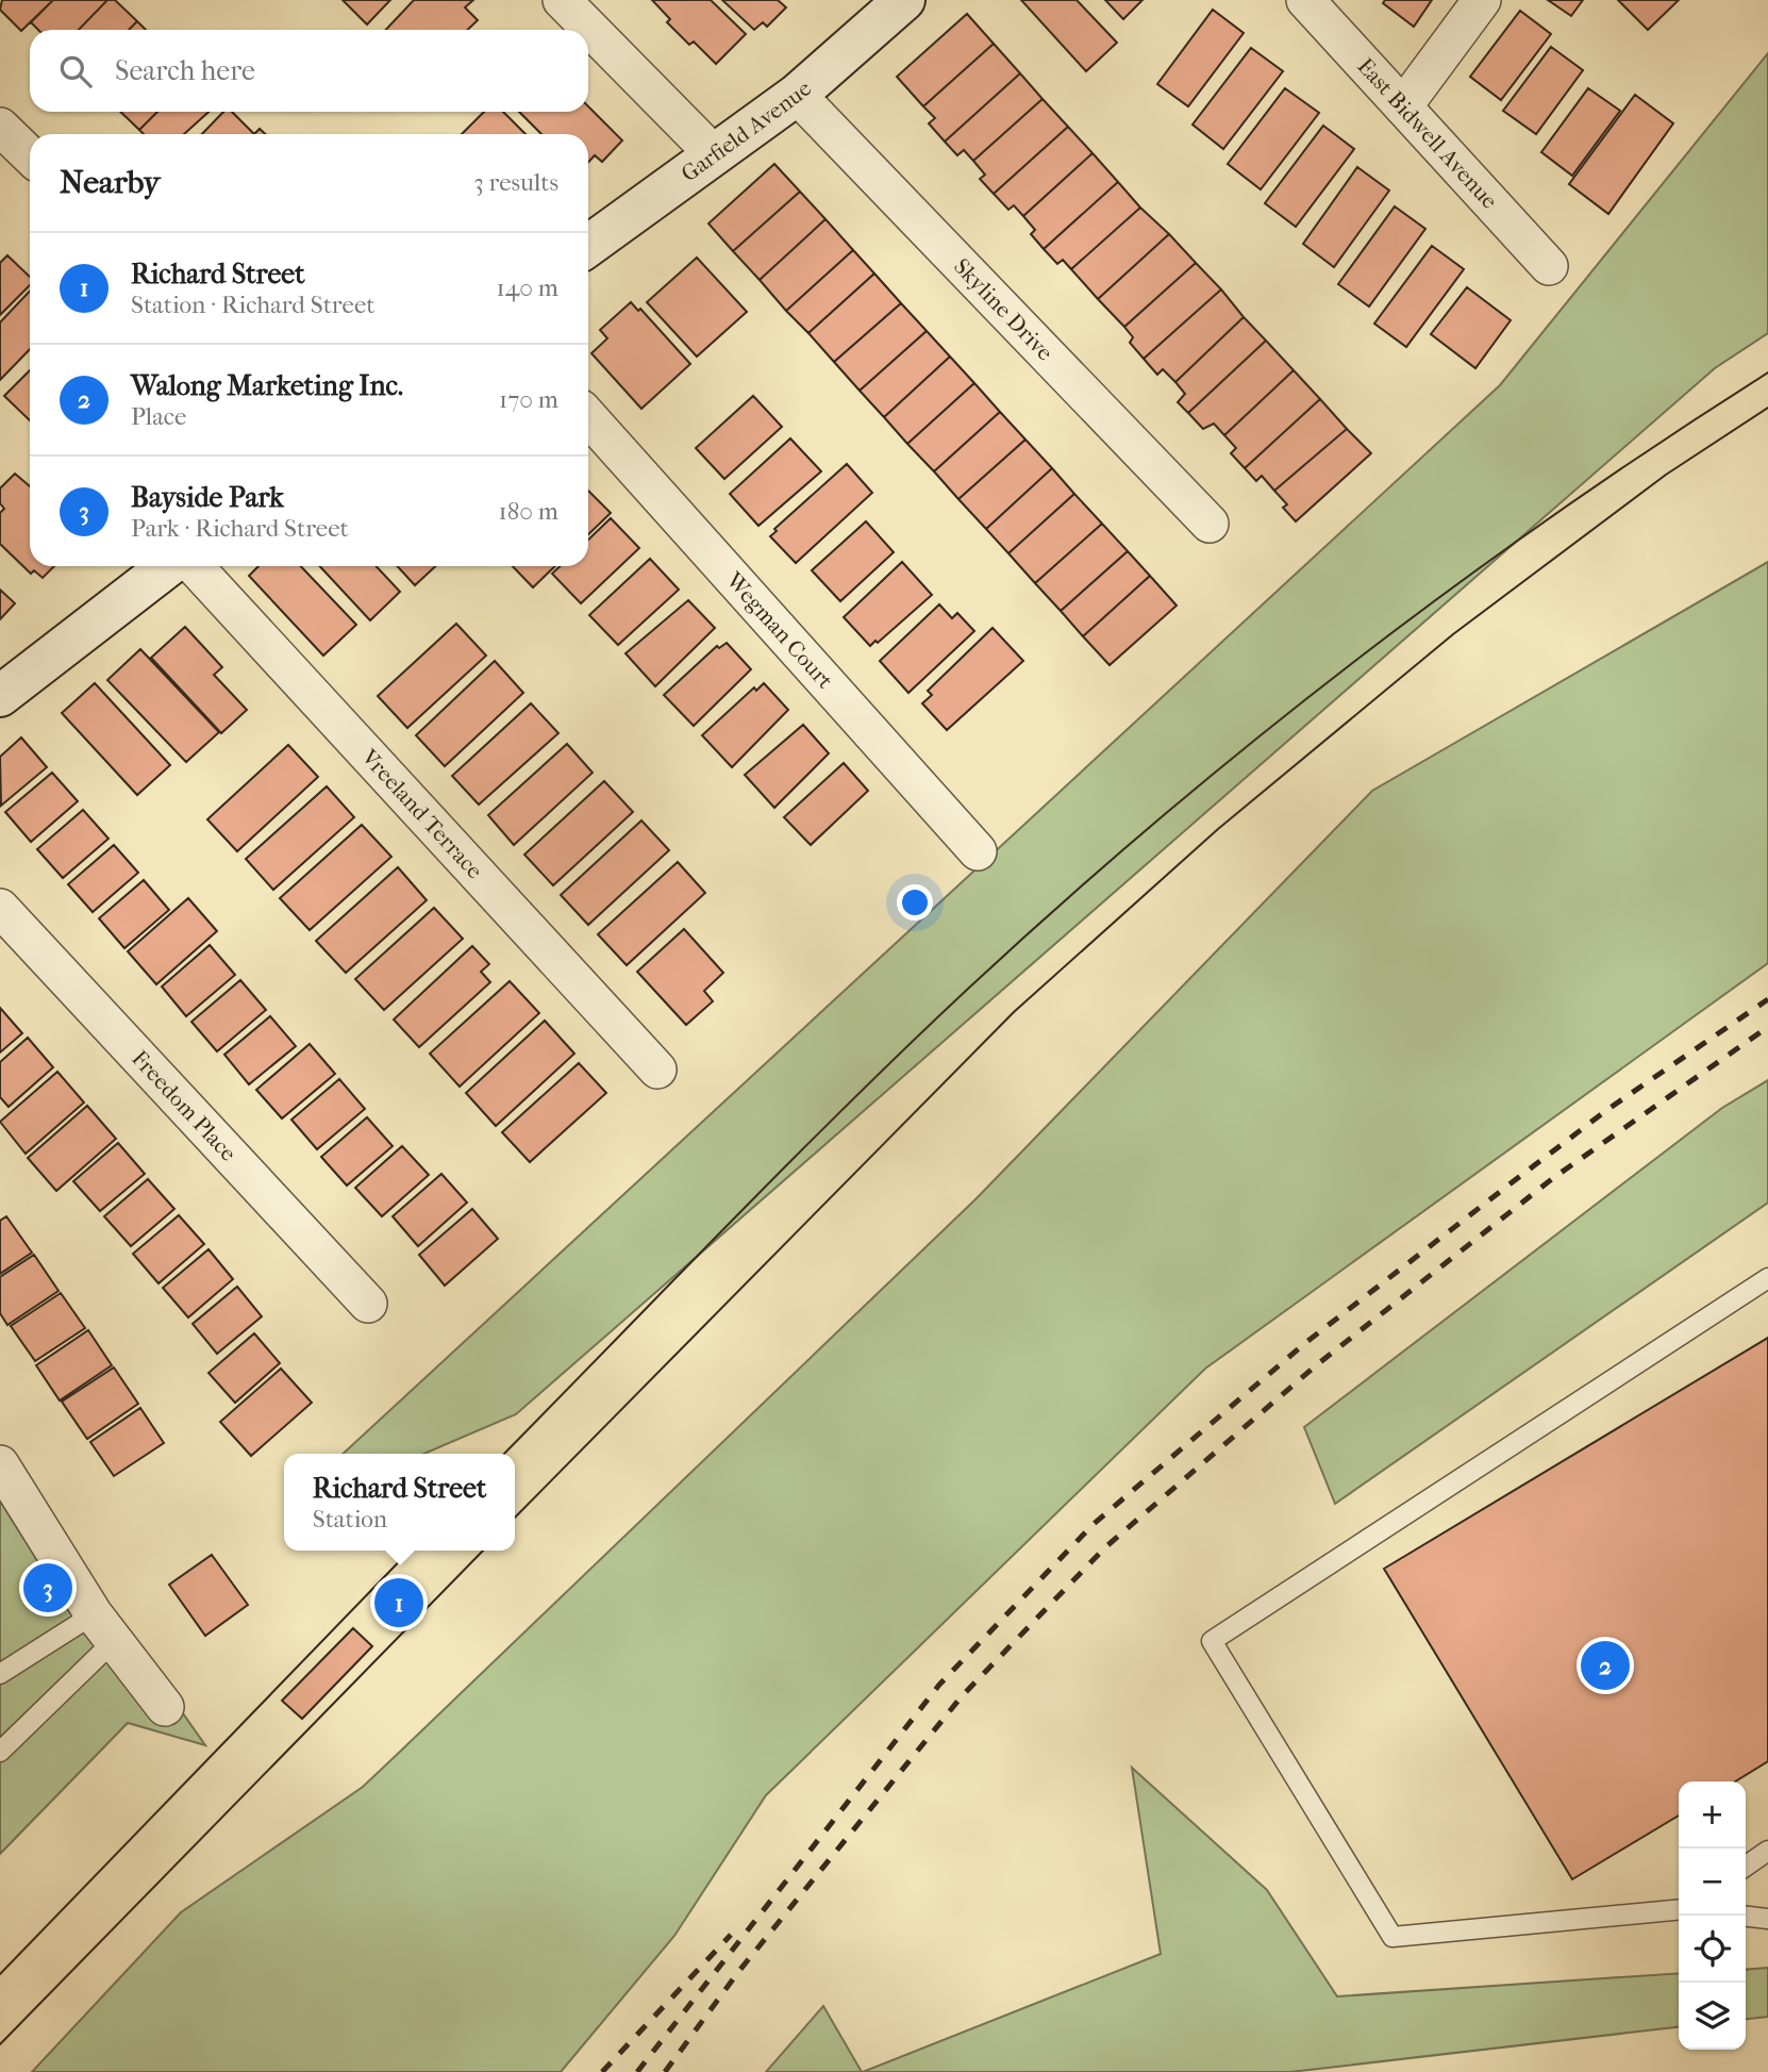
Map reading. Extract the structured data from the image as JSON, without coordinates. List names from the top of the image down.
{
  "streets": {
    "main road": ["Garfield Avenue"],
    "street": [
      "East Bidwell Avenue",
      "Skyline Drive",
      "Wegman Court",
      "Vreeland Terrace",
      "Freedom Place"
    ]
  },
  "crossings": [
    ["Garfield Avenue", "Skyline Drive"]
  ],
  "page": {
    "search": "Search here",
    "heading": ["Nearby", "3 results"],
    "list": [
      {
        "mark": "1",
        "name": "Richard Street",
        "note": "Station · Richard Street",
        "value": "140 m"
      },
      {
        "mark": "2",
        "name": "Walong Marketing Inc.",
        "note": "Place",
        "value": "170 m"
      },
      {
        "mark": "3",
        "name": "Bayside Park",
        "note": "Park · Richard Street",
        "value": "180 m"
      }
    ],
    "popup": ["Richard Street", "Station"],
    "pins": ["3", "1", "2"],
    "map_buttons": ["+", "−"]
  }
}
